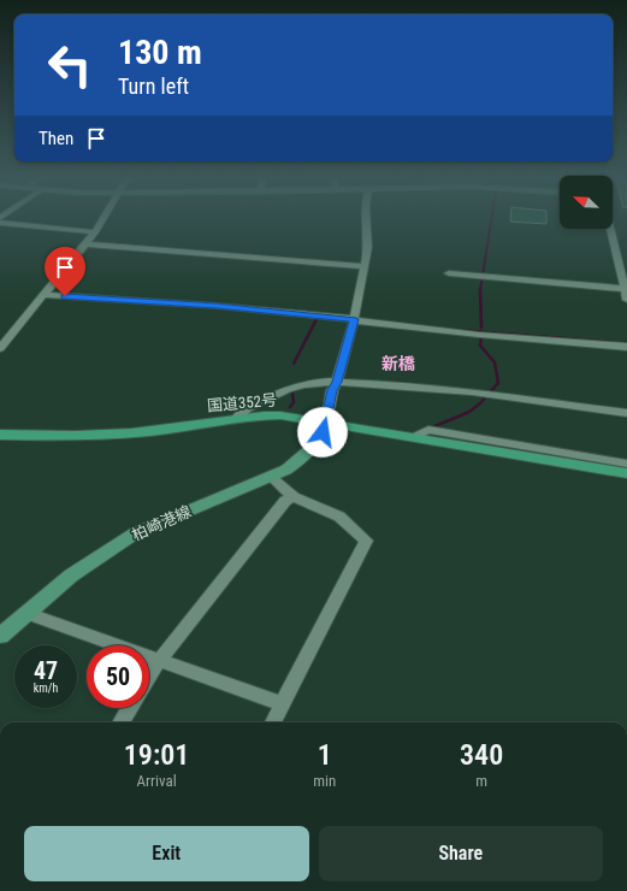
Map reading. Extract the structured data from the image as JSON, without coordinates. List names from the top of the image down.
{
  "streets": {
    "highway": ["国道352号"],
    "main road": ["柏崎港線"]
  },
  "crossings": [
    ["国道352号", "柏崎港線"]
  ],
  "districts": ["新橋"],
  "north": "top left",
  "page": {
    "turn": ["130 m", "Turn left"],
    "then": "Then",
    "speed": "47 km/h",
    "limit": "50",
    "eta": [
      "19:01",
      "Arrival",
      "1",
      "min",
      "340",
      "m"
    ],
    "buttons": ["Exit", "Share"]
  }
}
